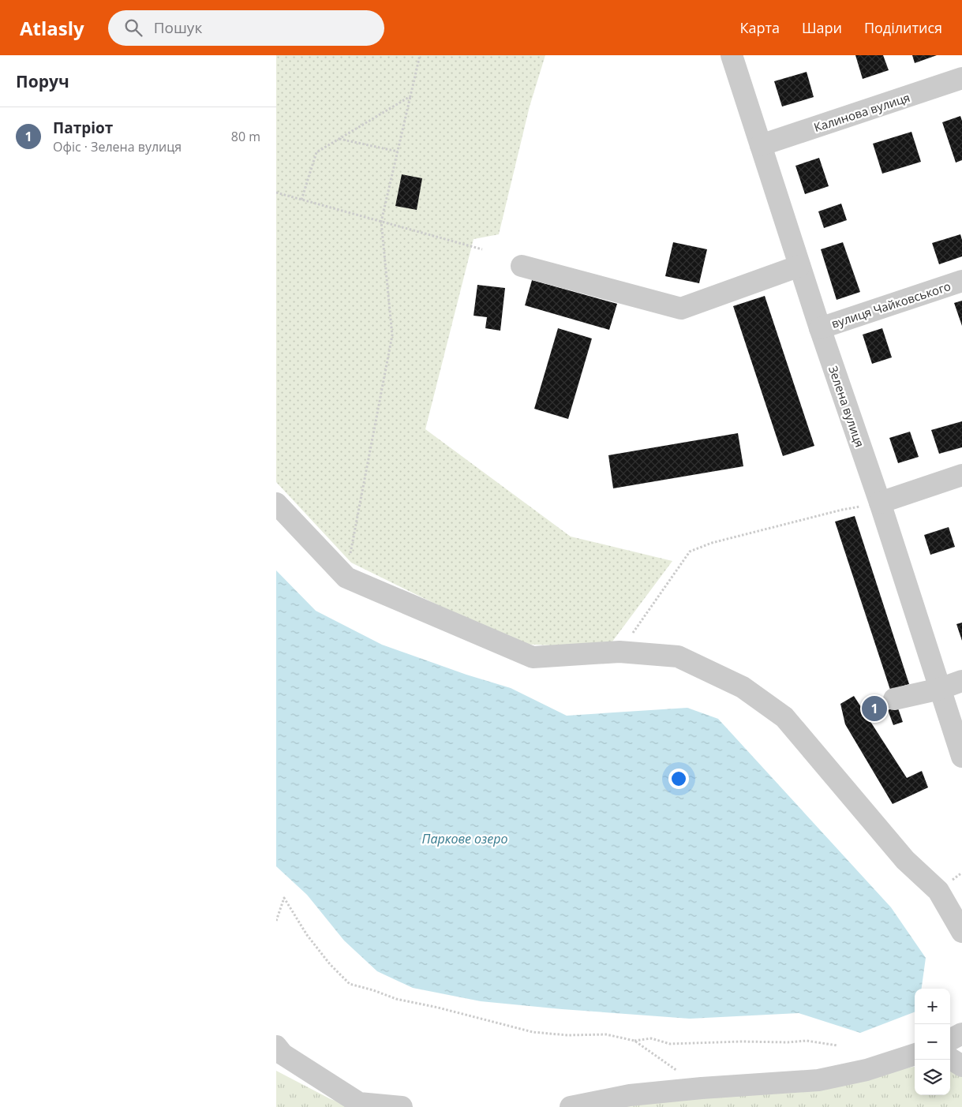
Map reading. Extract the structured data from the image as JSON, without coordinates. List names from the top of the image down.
{
  "streets": {
    "street": ["Калинова вулиця", "вулиця Чайковського", "Зелена вулиця"]
  },
  "crossings": [
    ["Калинова вулиця", "Зелена вулиця"],
    ["вулиця Чайковського", "Зелена вулиця"]
  ],
  "water": ["Паркове озеро"],
  "page": {
    "header": "Atlasly",
    "search": "Пошук",
    "nav": ["Карта", "Шари", "Поділитися"],
    "heading": "Поруч",
    "list": [
      {
        "mark": "1",
        "name": "Патріот",
        "note": "Офіс · Зелена вулиця",
        "value": "80 m"
      }
    ],
    "pins": "1",
    "map_buttons": ["+", "−"]
  }
}
